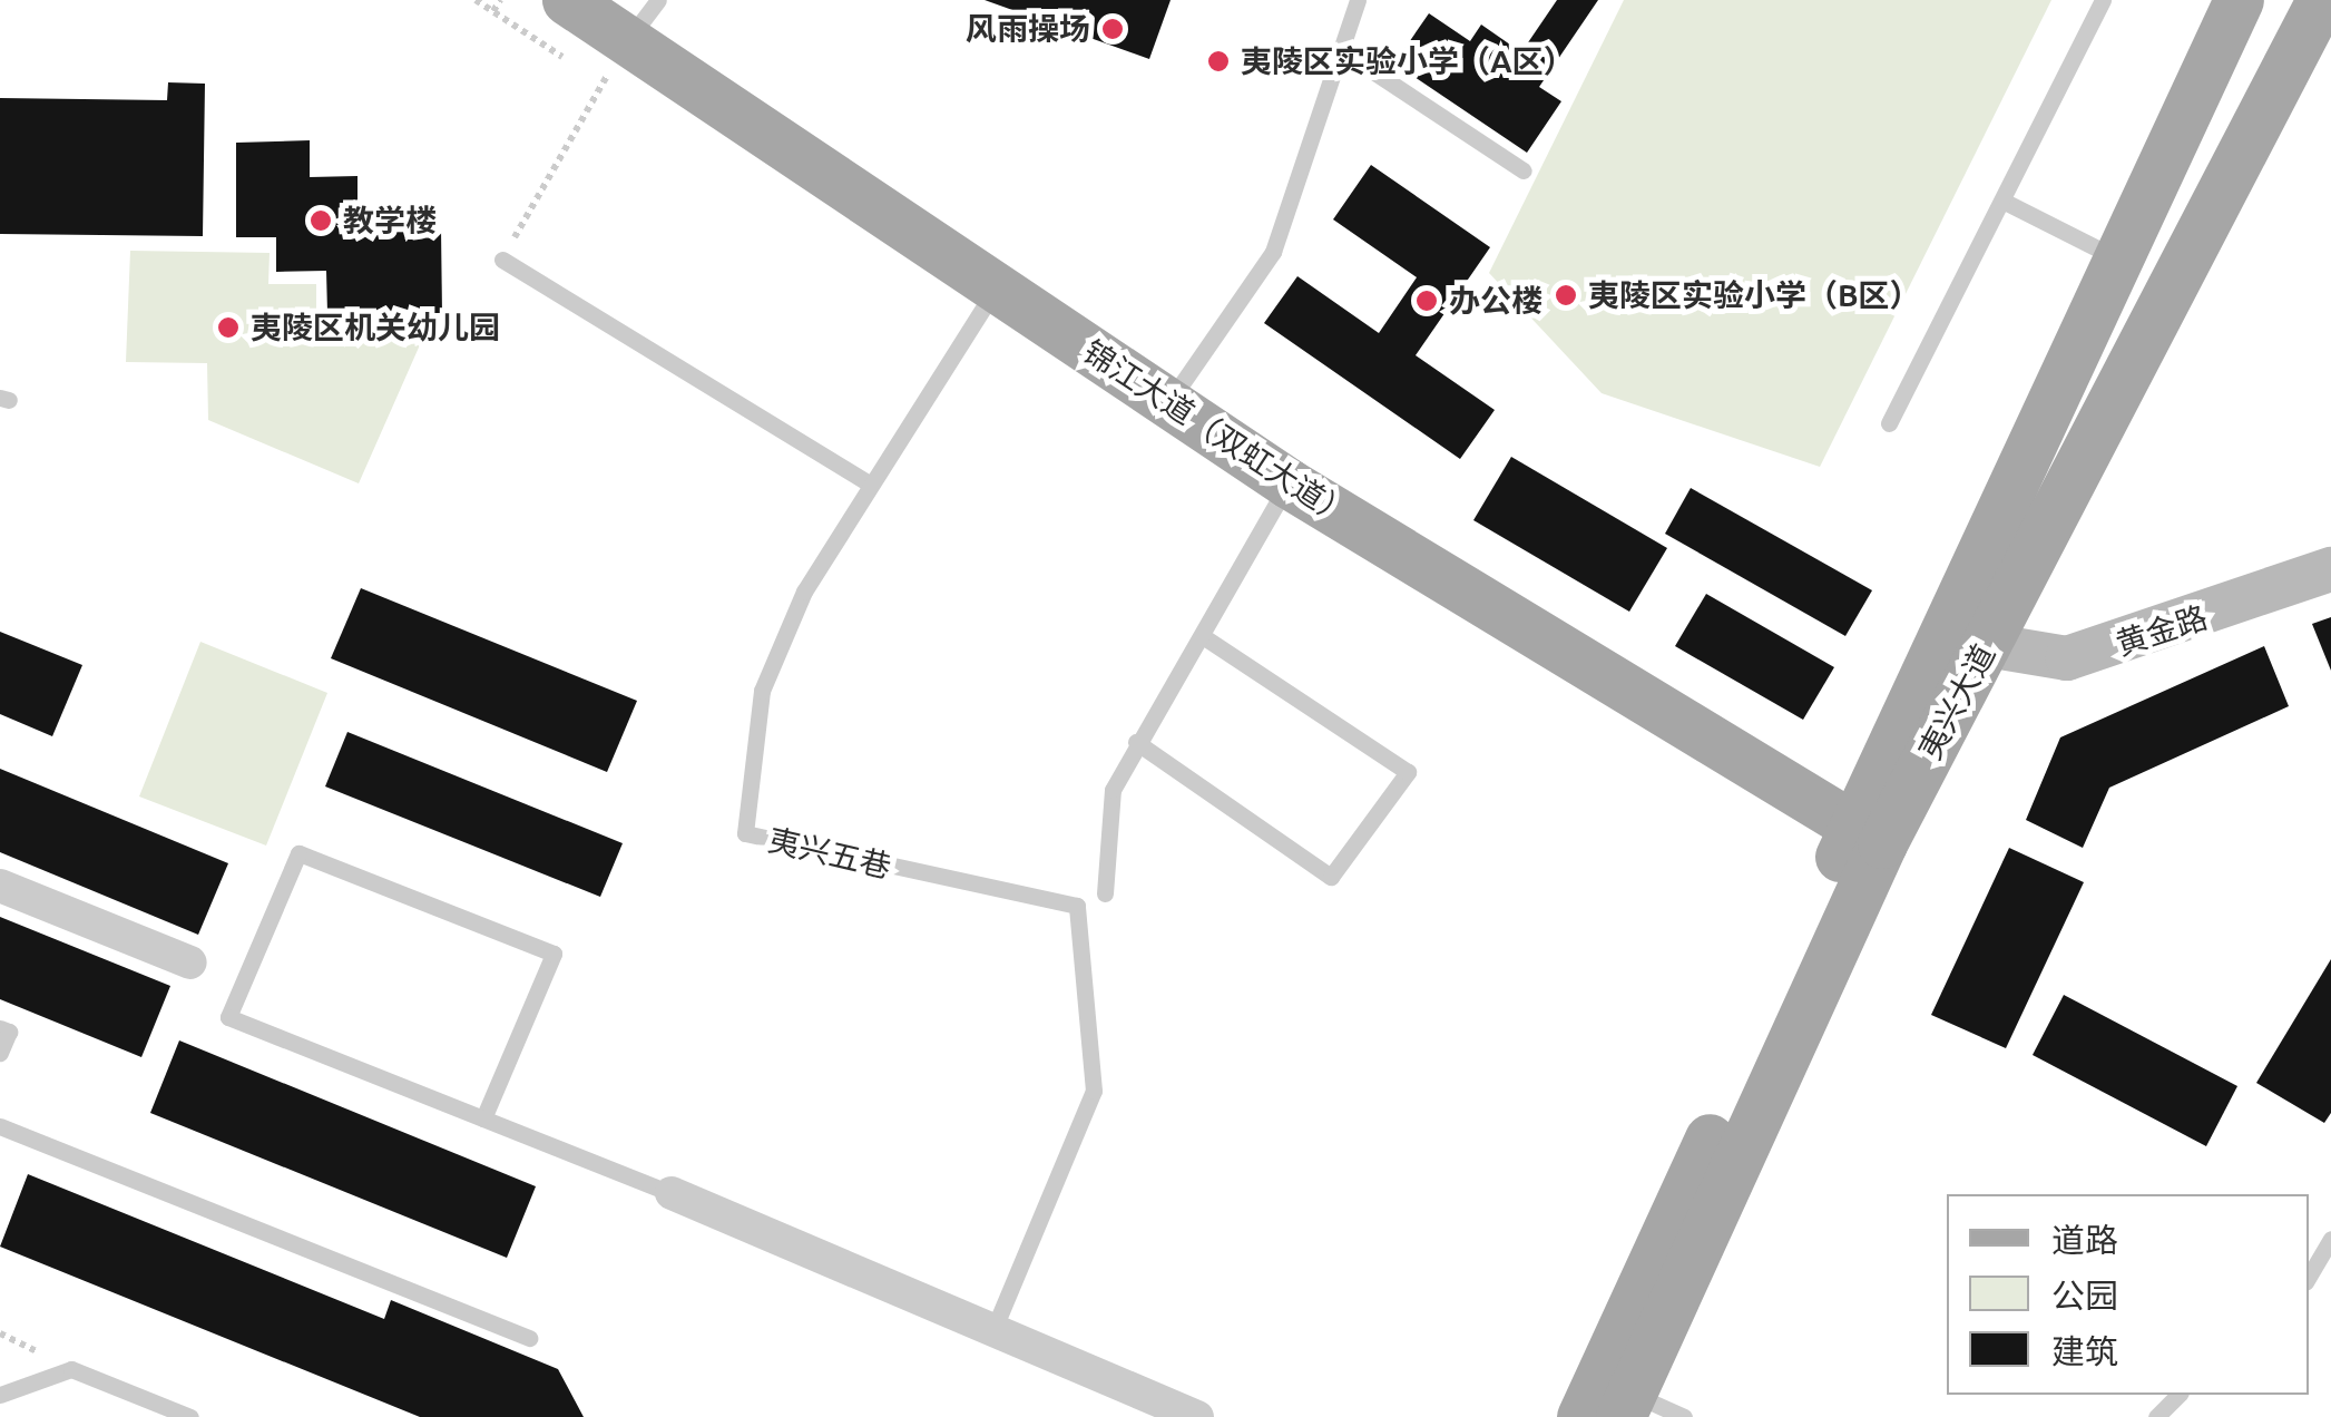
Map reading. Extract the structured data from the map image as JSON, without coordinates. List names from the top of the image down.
{
  "streets": {
    "main road": ["锦江大道（双虹大道）", "黄金路", "夷兴大道"],
    "lane": ["夷兴五巷"]
  },
  "crossings": [
    ["锦江大道（双虹大道）", "夷兴大道"],
    ["锦江大道（双虹大道）", "夷兴五巷"],
    ["黄金路", "夷兴大道"]
  ],
  "places": [
    "风雨操场",
    "夷陵区实验小学（A区）",
    "教学楼",
    "夷陵区实验小学（B区）",
    "办公楼",
    "夷陵区机关幼儿园"
  ],
  "legend": ["道路", "公园", "建筑"]
}
